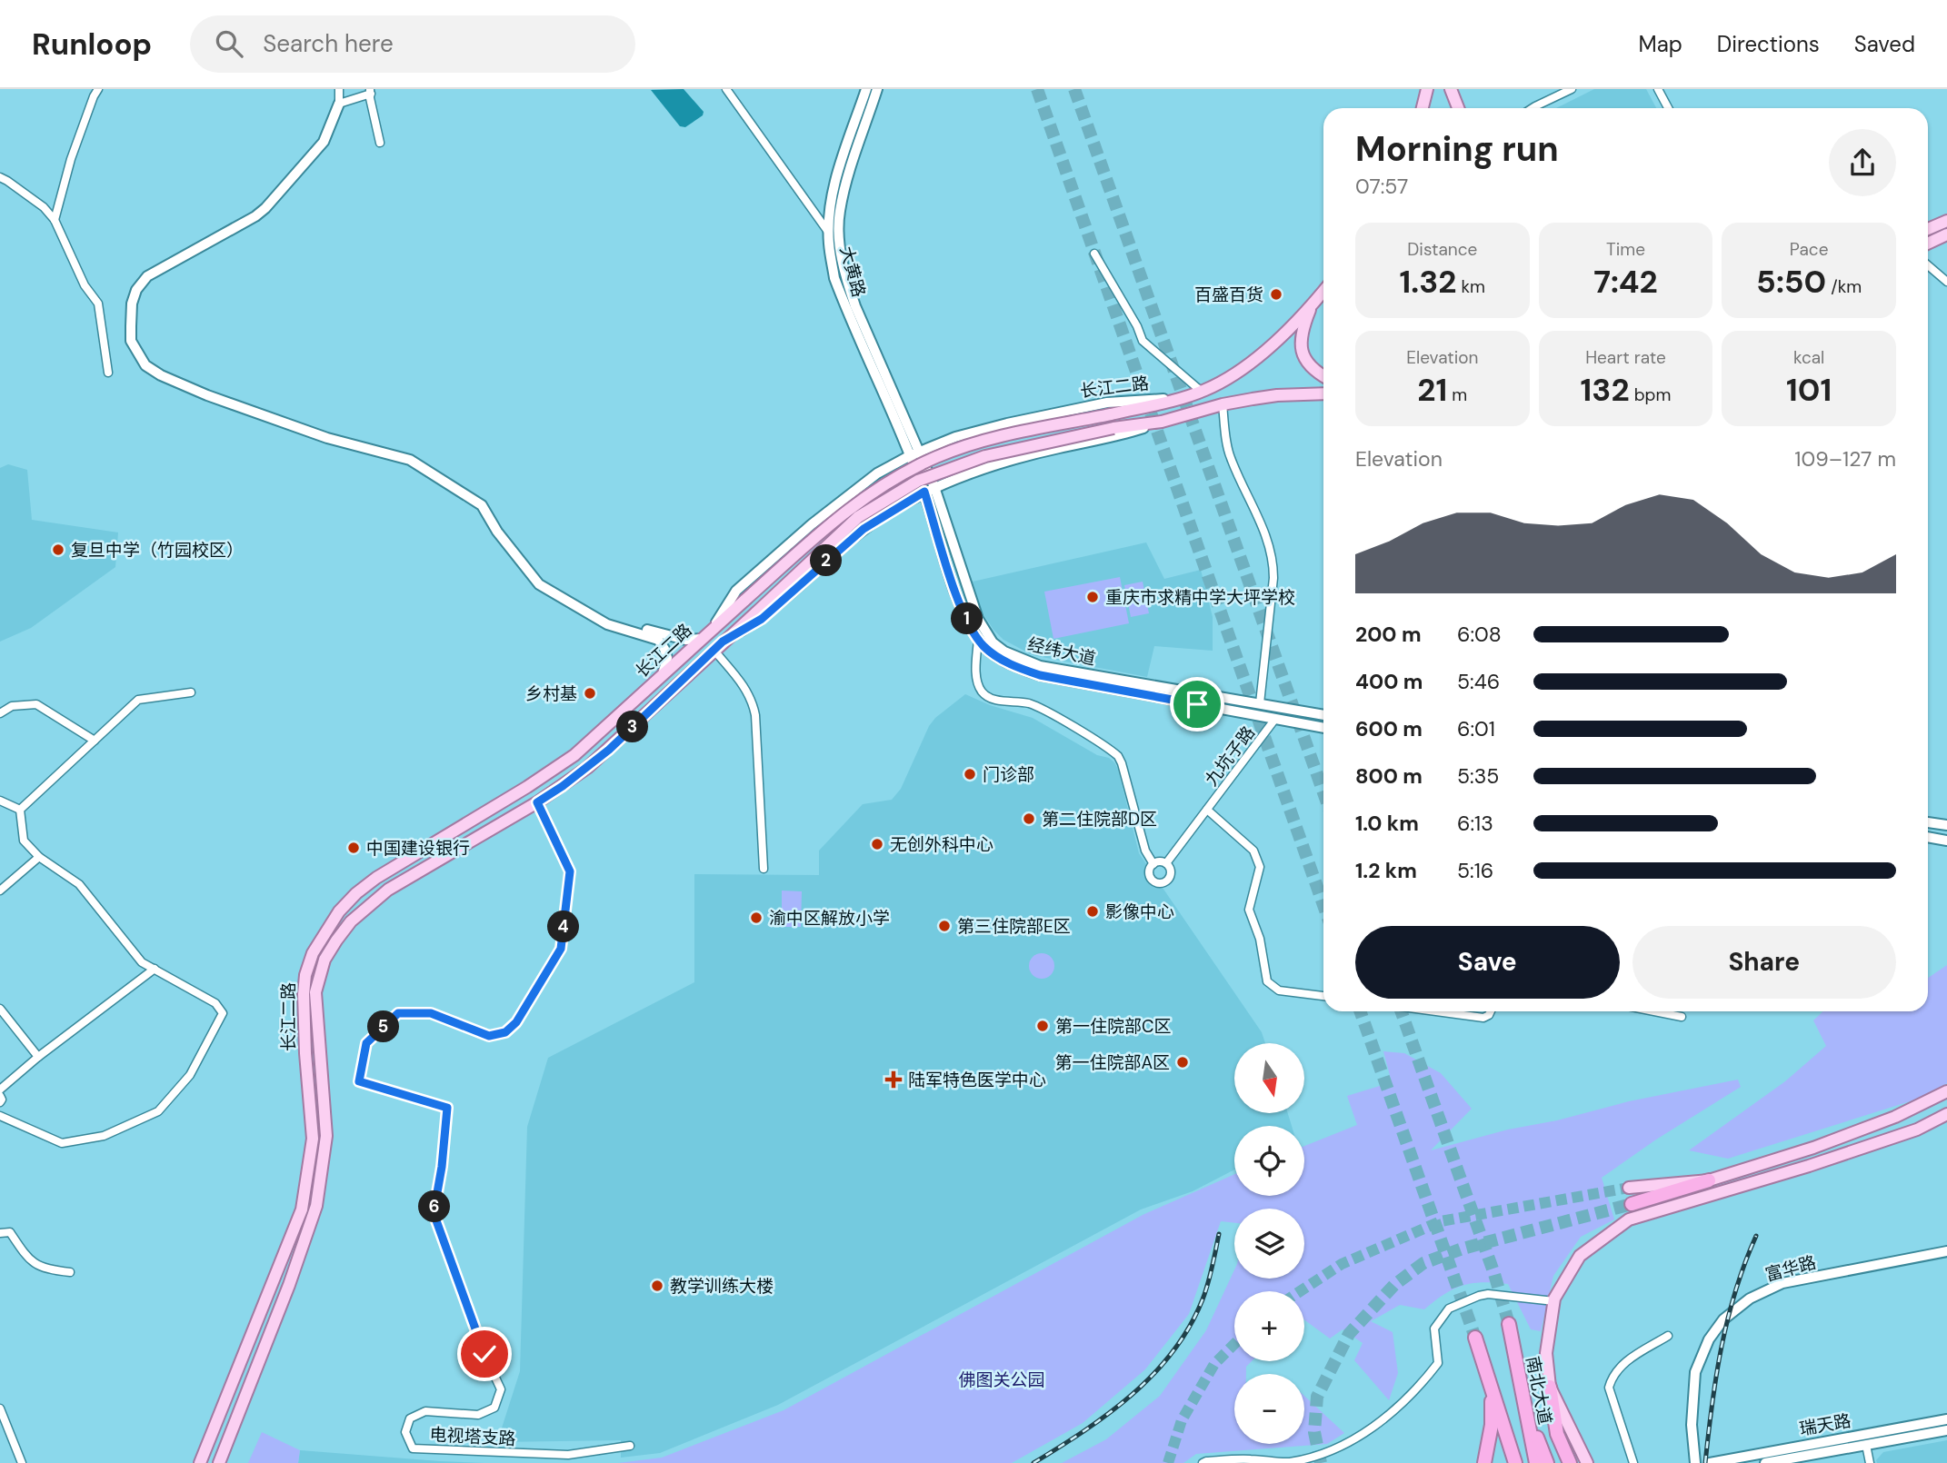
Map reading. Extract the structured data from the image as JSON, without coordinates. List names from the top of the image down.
{
  "streets": {
    "highway": ["南北大道"],
    "main road": ["长江二路"],
    "street": [
      "大黄路",
      "经纬大道",
      "九坑子路",
      "富华路",
      "瑞天路",
      "电视塔支路"
    ]
  },
  "crossings": [
    ["大黄路", "长江二路"],
    ["大黄路", "经纬大道"],
    ["长江二路", "经纬大道"],
    ["长江二路", "电视塔支路"],
    ["经纬大道", "九坑子路"]
  ],
  "parks": ["佛图关公园"],
  "places": {
    "other": [
      "百盛百货",
      "复旦中学（竹园校区）",
      "重庆市求精中学大坪学校",
      "乡村基",
      "门诊部",
      "第二住院部D区",
      "无创外科中心",
      "中国建设银行",
      "影像中心",
      "渝中区解放小学",
      "第三住院部E区",
      "第一住院部C区",
      "第一住院部A区",
      "教学训练大楼"
    ],
    "health": ["陆军特色医学中心"]
  },
  "north": "bottom",
  "page": {
    "header": "Runloop",
    "search": "Search here",
    "nav": ["Map", "Directions", "Saved"],
    "heading": ["Morning run", "07:57"],
    "stats": [
      ["Distance", "1.32 km"],
      ["Time", "7:42"],
      ["Pace", "5:50 /km"],
      ["Elevation", "21 m"],
      ["Heart rate", "132 bpm"],
      ["kcal", "101"]
    ],
    "chart": ["Elevation", "109–127 m"],
    "pins": [
      "2",
      "1",
      "3",
      "4",
      "5",
      "6"
    ],
    "list": [
      {
        "name": "200 m",
        "note": "6:08"
      },
      {
        "name": "400 m",
        "note": "5:46"
      },
      {
        "name": "600 m",
        "note": "6:01"
      },
      {
        "name": "800 m",
        "note": "5:35"
      },
      {
        "name": "1.0 km",
        "note": "6:13"
      },
      {
        "name": "1.2 km",
        "note": "5:16"
      }
    ],
    "buttons": ["Save", "Share"],
    "map_buttons": ["+", "−"]
  }
}
